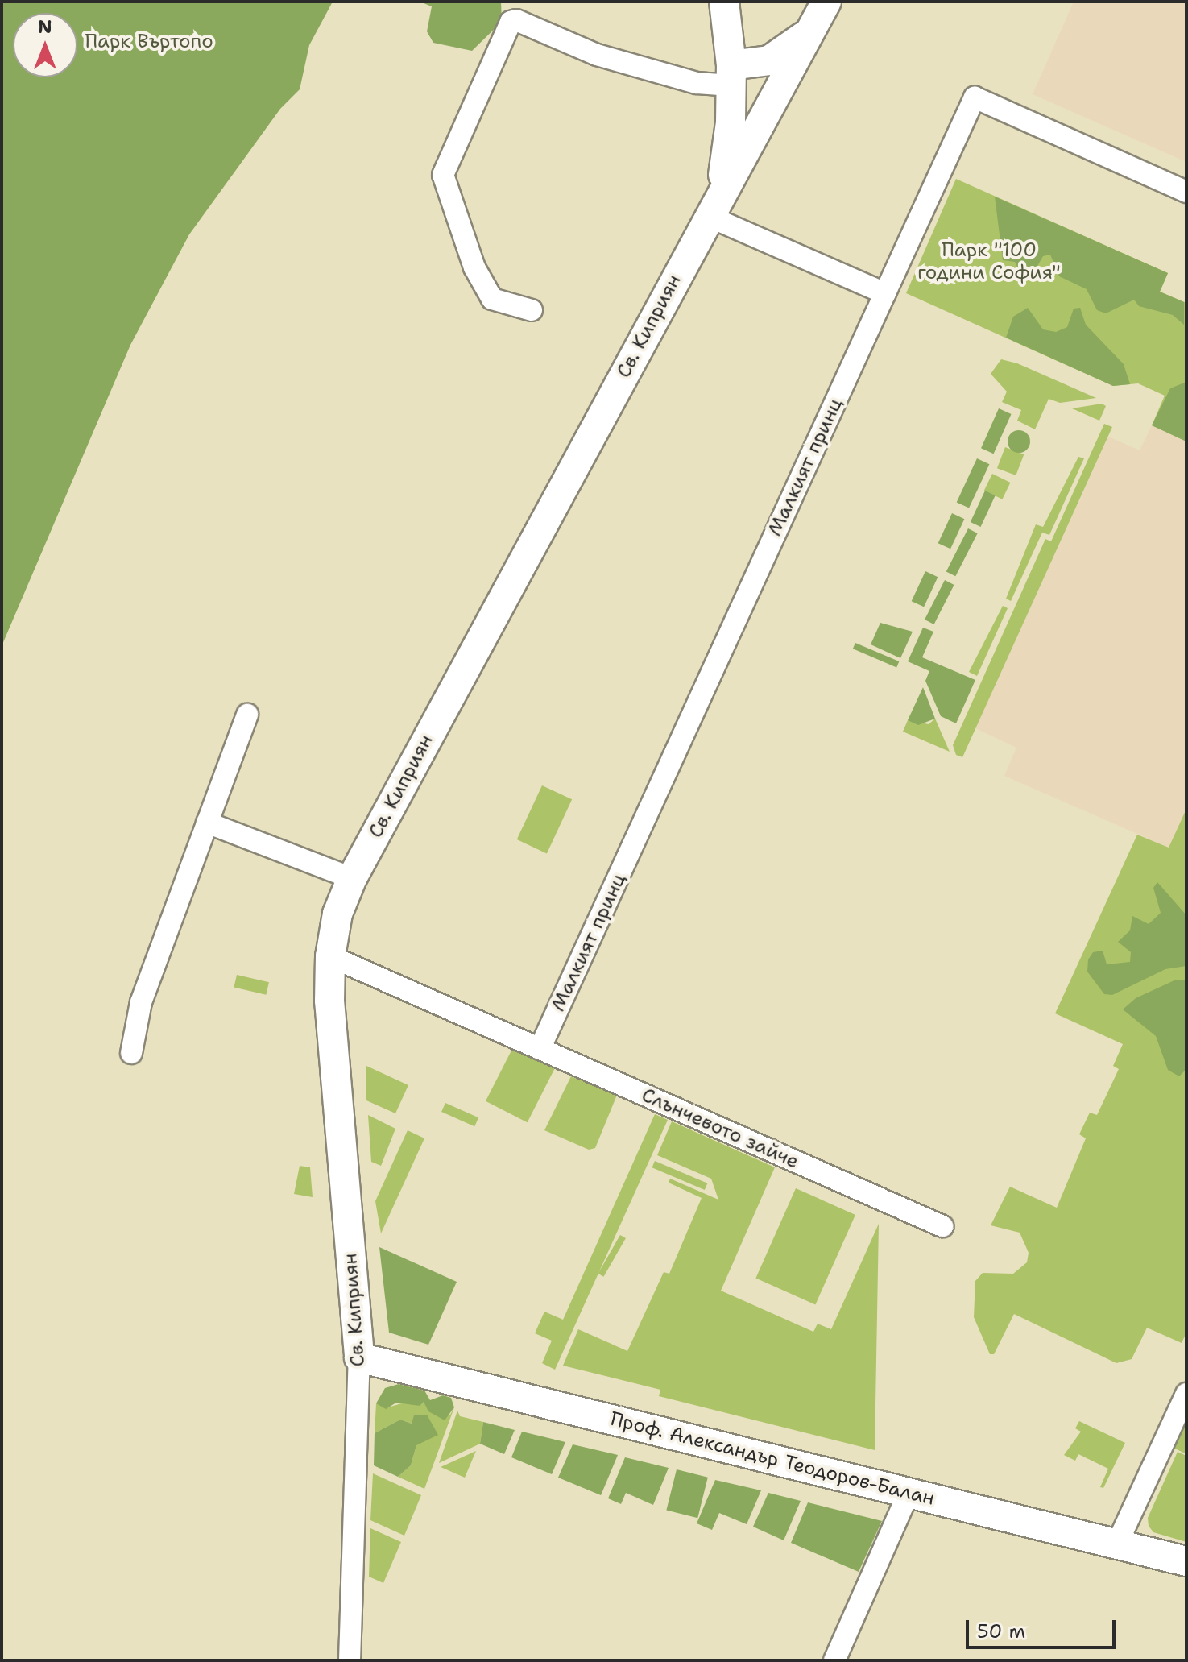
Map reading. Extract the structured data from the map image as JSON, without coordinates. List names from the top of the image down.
{
  "streets": {
    "street": [
      "Св. Киприян",
      "Малкият принц",
      "Слънчевото зайче",
      "Проф. Александър Теодоров-Балан"
    ]
  },
  "crossings": [
    ["Св. Киприян", "Слънчевото зайче"],
    ["Св. Киприян", "Проф. Александър Теодоров-Балан"],
    ["Малкият принц", "Слънчевото зайче"]
  ],
  "parks": ["Парк Въртопо", "Парк \"100 години София\""],
  "scale_bar": "50 m",
  "north": "top"
}
